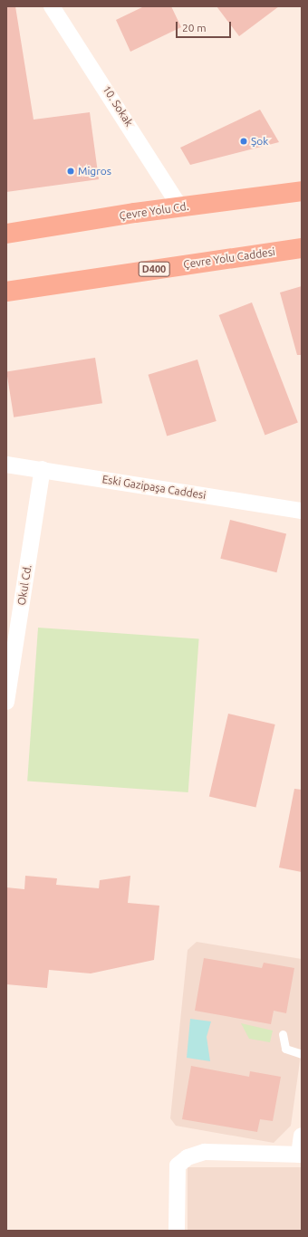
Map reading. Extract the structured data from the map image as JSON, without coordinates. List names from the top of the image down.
{
  "streets": {
    "highway": ["Çevre Yolu Cd.", "Çevre Yolu Caddesi", "D400"],
    "street": ["10. Sokak", "Eski Gazipaşa Caddesi", "Okul Cd."]
  },
  "crossings": [
    ["10. Sokak", "Çevre Yolu Cd."],
    ["Eski Gazipaşa Caddesi", "Okul Cd."]
  ],
  "places": ["Şok", "Migros"],
  "scale_bar": "20 m"
}
